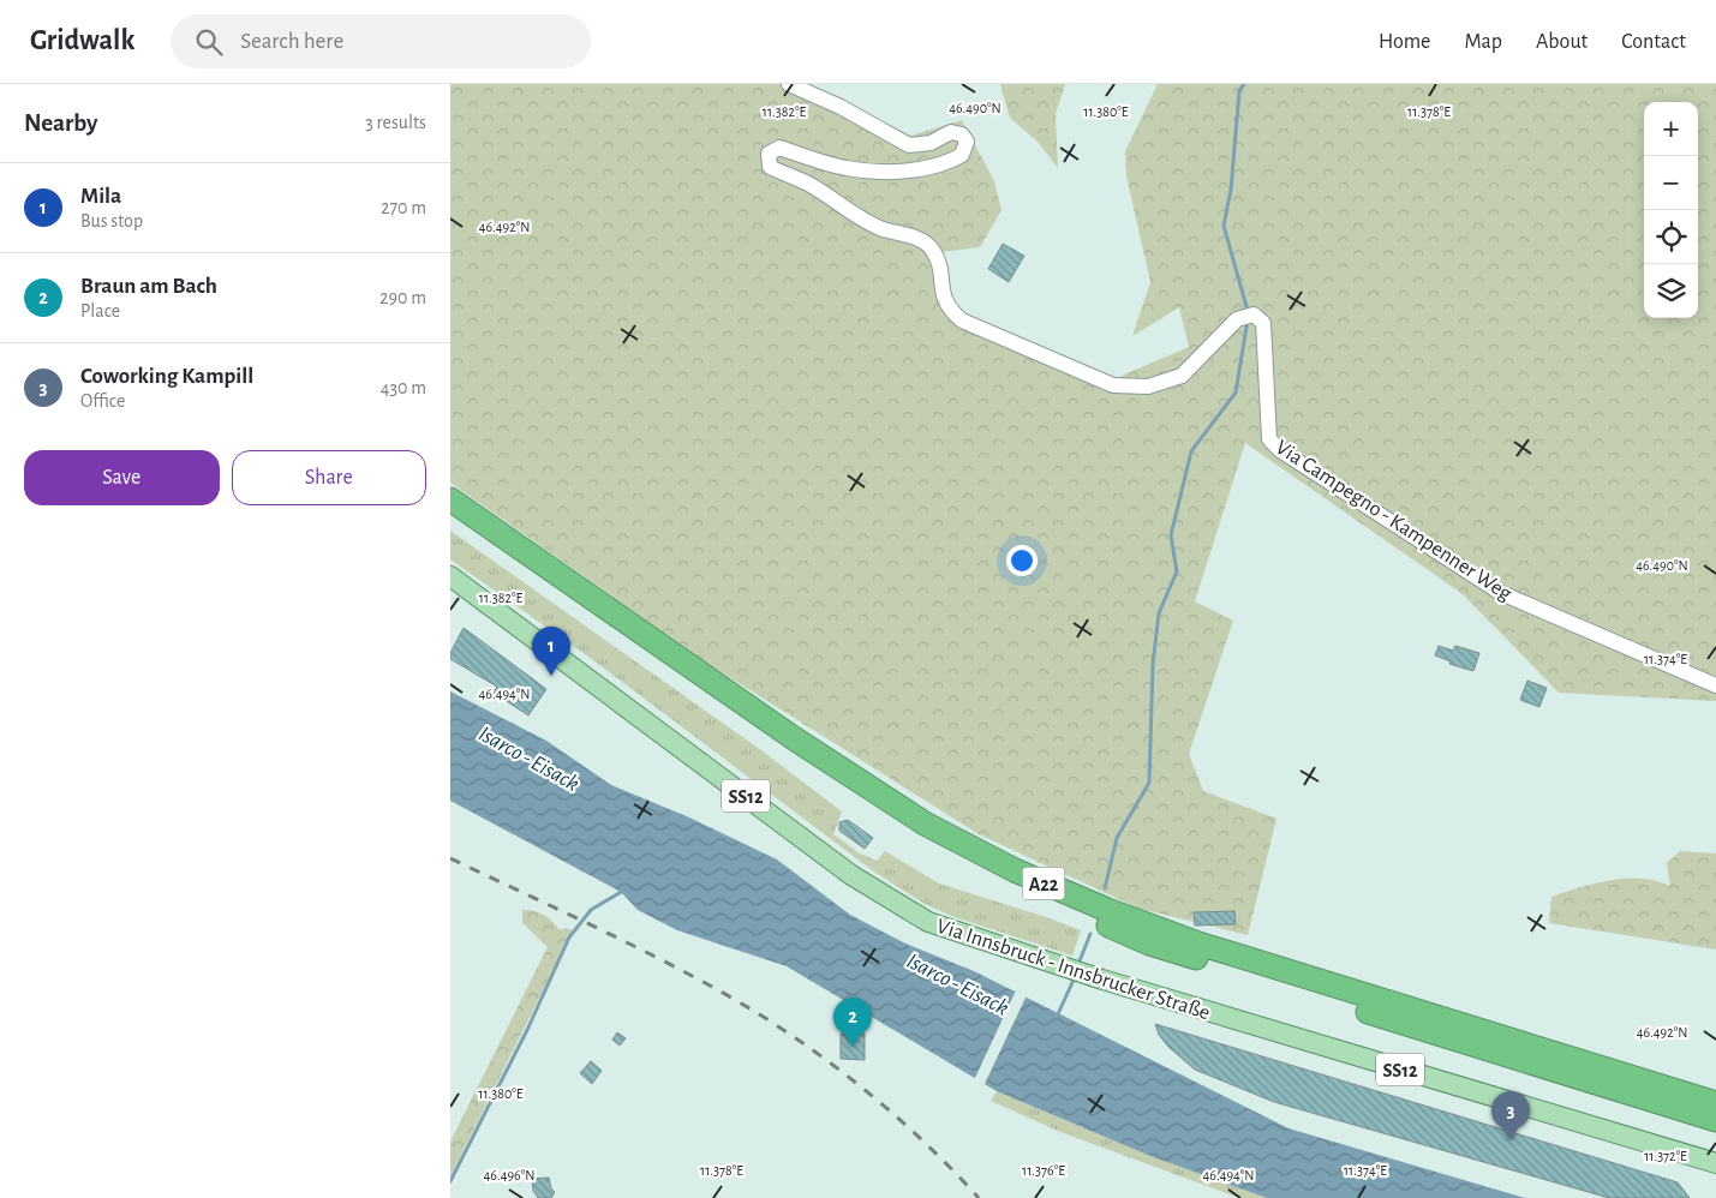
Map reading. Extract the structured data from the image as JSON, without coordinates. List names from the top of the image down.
{
  "streets": {
    "highway": ["A22"],
    "main road": ["SS12", "Via Innsbruck - Innsbrucker Straße"],
    "street": ["Via Campegno - Kampenner Weg"]
  },
  "water": ["Isarco - Eisack"],
  "page": {
    "header": "Gridwalk",
    "search": "Search here",
    "nav": [
      "Home",
      "Map",
      "About",
      "Contact"
    ],
    "heading": ["Nearby", "3 results"],
    "map_buttons": ["+", "−"],
    "list": [
      {
        "mark": "1",
        "name": "Mila",
        "note": "Bus stop",
        "value": "270 m"
      },
      {
        "mark": "2",
        "name": "Braun am Bach",
        "note": "Place",
        "value": "290 m"
      },
      {
        "mark": "3",
        "name": "Coworking Kampill",
        "note": "Office",
        "value": "430 m"
      }
    ],
    "buttons": ["Save", "Share"],
    "pins": ["1", "2", "3"]
  },
  "coordinates": [
    "46.490°N",
    "11.382°E",
    "11.380°E",
    "11.378°E",
    "46.492°N",
    "11.374°E",
    "46.494°N",
    "11.372°E",
    "11.376°E",
    "46.496°N"
  ]
}
